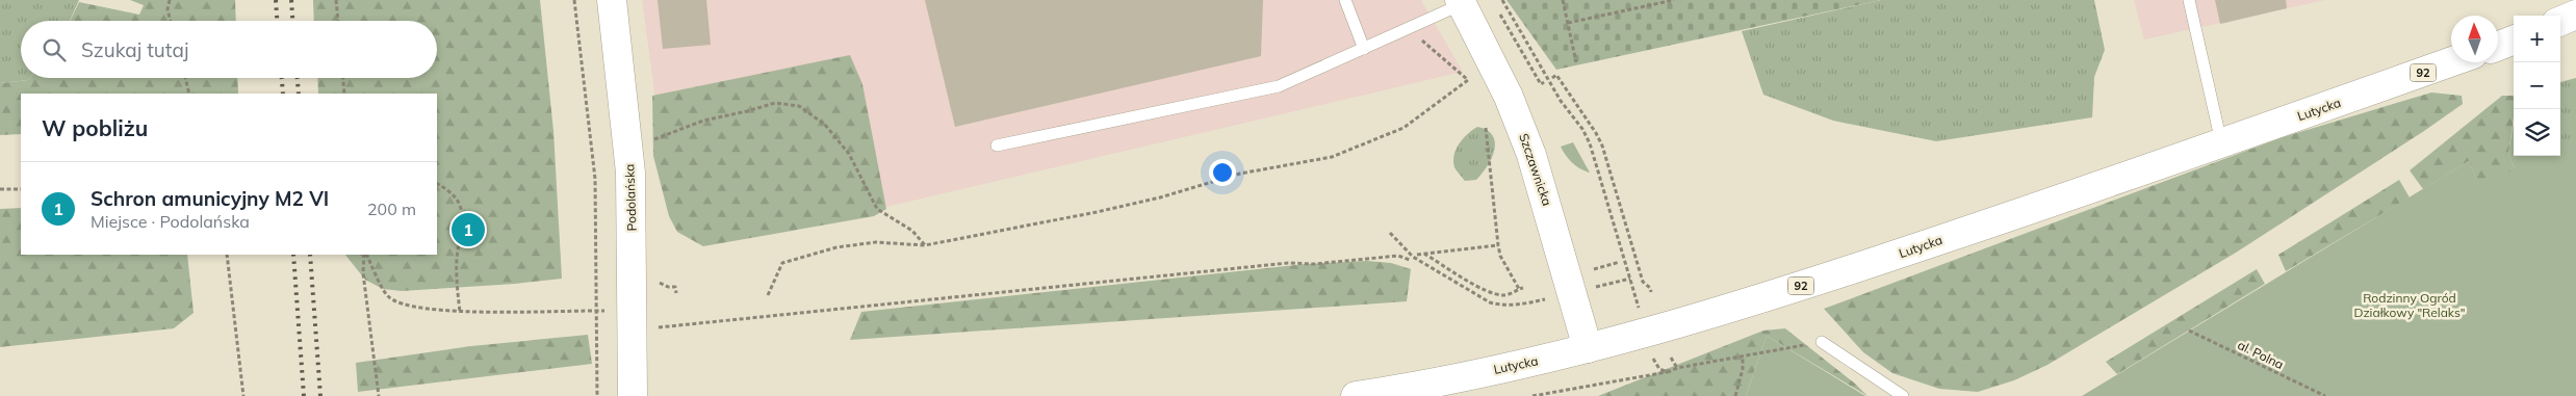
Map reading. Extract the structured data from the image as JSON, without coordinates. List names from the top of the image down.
{
  "streets": {
    "main road": [
      "92",
      "Lutycka",
      "Szczawnicka",
      "Podolańska"
    ],
    "path": ["al. Polna"]
  },
  "crossings": [
    ["Lutycka", "Szczawnicka"]
  ],
  "parks": ["Rodzinny Ogród Działkowy \"Relaks\""],
  "north": "top",
  "page": {
    "map_buttons": ["+", "−"],
    "search": "Szukaj tutaj",
    "heading": "W pobliżu",
    "list": [
      {
        "mark": "1",
        "name": "Schron amunicyjny M2 VI",
        "note": "Miejsce · Podolańska",
        "value": "200 m"
      }
    ],
    "pins": "1"
  }
}
